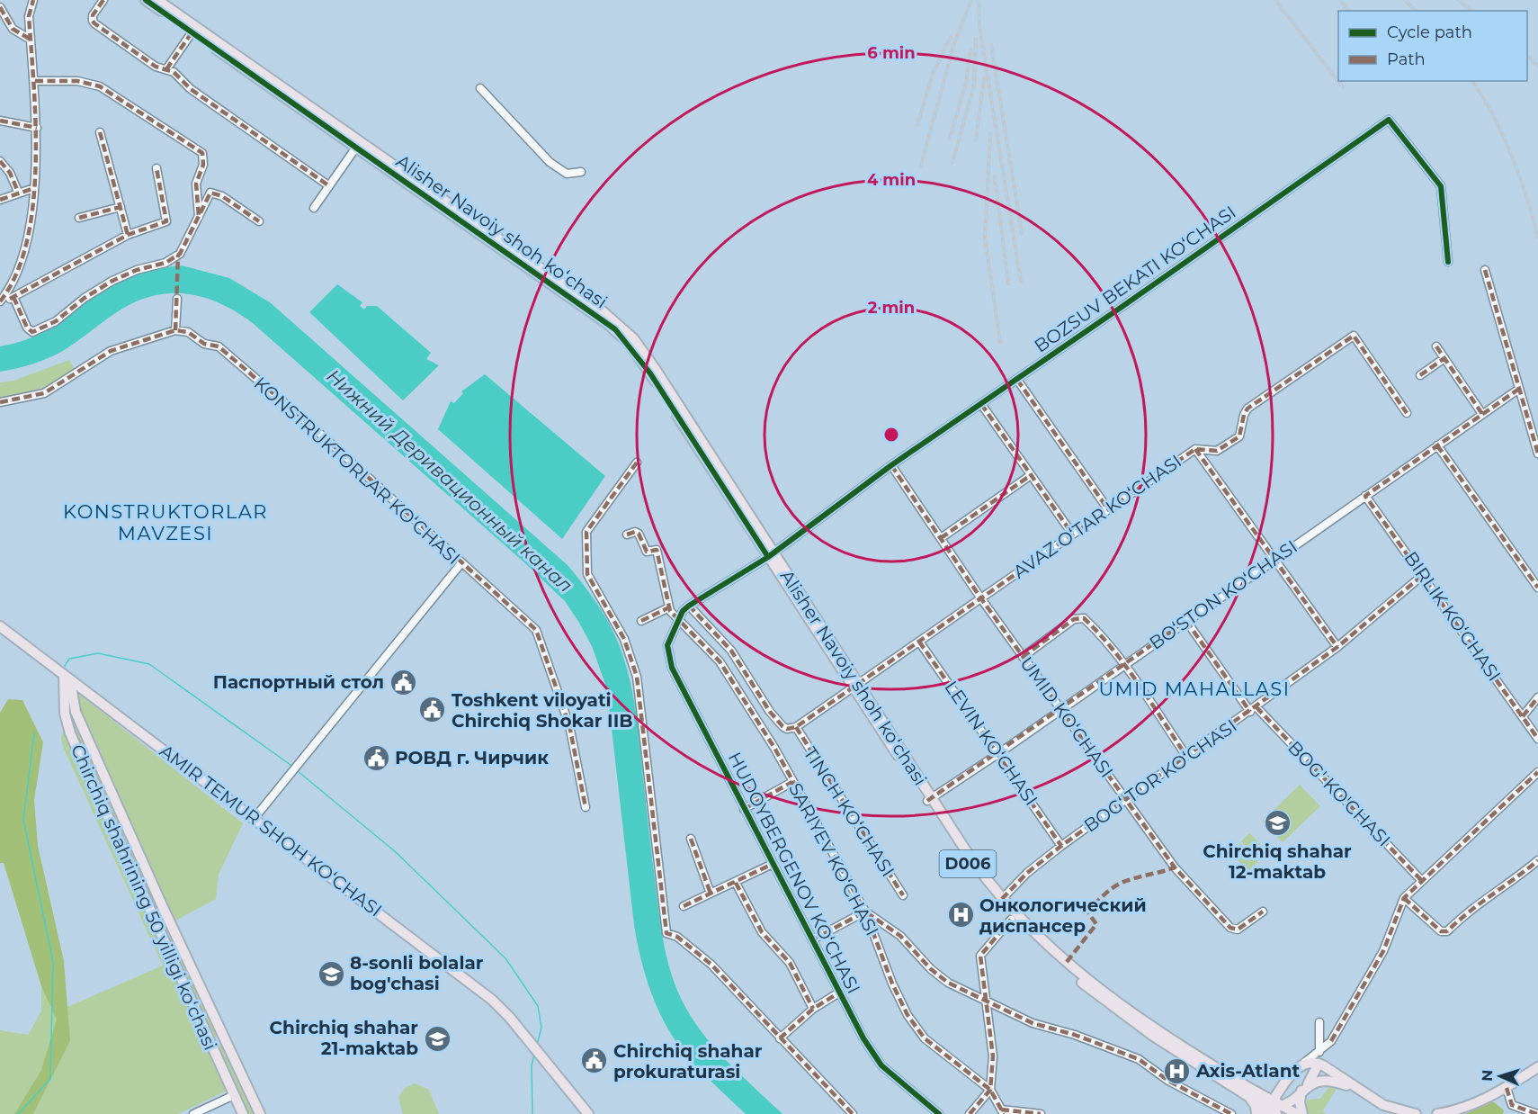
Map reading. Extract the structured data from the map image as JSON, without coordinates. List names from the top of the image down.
{
  "streets": {
    "main road": [
      "Alisher Navoiy shoh koʻchasi",
      "AMIR TEMUR SHOH KO‘CHASI",
      "D006",
      "Chirchiq shahrining 50 yilligi koʻchasi"
    ],
    "street": [
      "BOZSUV BEKATI KO‘CHASI",
      "KONSTRUKTORLAR KO‘CHASI",
      "AVAZ O‘TAR KO‘CHASI",
      "BO‘STON KO‘CHASI",
      "BIRLIK KO‘CHASI",
      "UMID KO‘CHASI",
      "LEVIN KO‘CHASI",
      "BOG‘ TOR KO‘CHASI",
      "BOG' KO'CHASI",
      "TINCH KO‘CHASI",
      "SARIYEV KO‘CHASI",
      "HUDOYBERGENOV KO‘CHASI"
    ]
  },
  "crossings": [
    ["Alisher Navoiy shoh koʻchasi", "BOZSUV BEKATI KO‘CHASI"],
    ["Alisher Navoiy shoh koʻchasi", "AVAZ O‘TAR KO‘CHASI"],
    ["Alisher Navoiy shoh koʻchasi", "BO‘STON KO‘CHASI"],
    ["Alisher Navoiy shoh koʻchasi", "BOG‘ TOR KO‘CHASI"],
    ["Alisher Navoiy shoh koʻchasi", "TINCH KO‘CHASI"],
    ["BOZSUV BEKATI KO‘CHASI", "UMID KO‘CHASI"],
    ["AVAZ O‘TAR KO‘CHASI", "UMID KO‘CHASI"],
    ["AVAZ O‘TAR KO‘CHASI", "LEVIN KO‘CHASI"],
    ["AVAZ O‘TAR KO‘CHASI", "TINCH KO‘CHASI"],
    ["BO‘STON KO‘CHASI", "BIRLIK KO‘CHASI"],
    ["BO‘STON KO‘CHASI", "UMID KO‘CHASI"],
    ["BO‘STON KO‘CHASI", "LEVIN KO‘CHASI"],
    ["BO‘STON KO‘CHASI", "BOG' KO'CHASI"],
    ["BIRLIK KO‘CHASI", "BOG‘ TOR KO‘CHASI"],
    ["UMID KO‘CHASI", "BOG‘ TOR KO‘CHASI"],
    ["LEVIN KO‘CHASI", "BOG‘ TOR KO‘CHASI"],
    ["BOG‘ TOR KO‘CHASI", "BOG' KO'CHASI"],
    ["AMIR TEMUR SHOH KO‘CHASI", "Chirchiq shahrining 50 yilligi koʻchasi"],
    ["SARIYEV KO‘CHASI", "HUDOYBERGENOV KO‘CHASI"]
  ],
  "districts": ["KONSTRUKTORLAR MAVZESI", "UMID MAHALLASI"],
  "water": ["Нижний Деривационный канал"],
  "places": {
    "public building": [
      "Паспортный стол",
      "Toshkent viloyati Chirchiq Shokar IIB",
      "РОВД г. Чирчик",
      "Chirchiq shahar prokuraturasi"
    ],
    "school or university": ["Chirchiq shahar 12-maktab", "8-sonli bolalar bog'chasi", "Chirchiq shahar 21-maktab"],
    "hospital": ["Онкологический диспансер", "Axis-Atlant"]
  },
  "legend": ["Cycle path", "Path"],
  "north": "left",
  "rings": ["6 min", "4 min", "2 min"]
}
